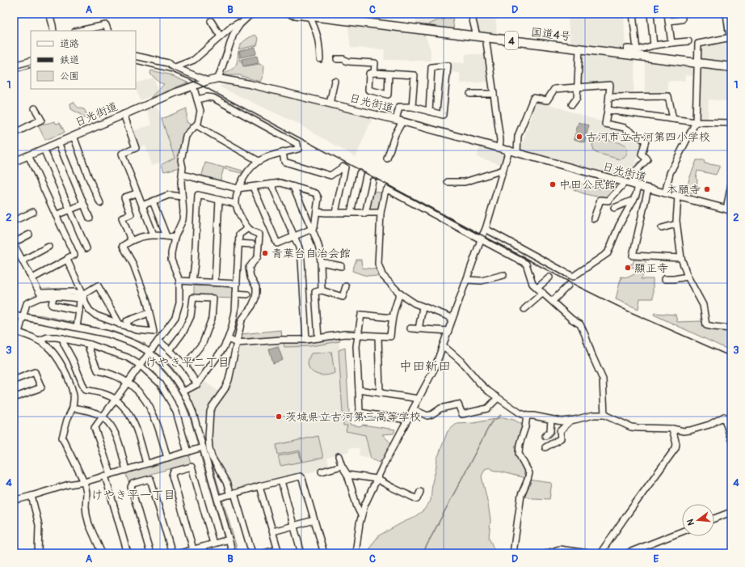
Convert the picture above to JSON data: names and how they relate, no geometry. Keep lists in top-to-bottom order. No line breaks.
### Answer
{"streets":{"highway":["国道4号","4"],"main road":["日光街道"]},"districts":["けやき平二丁目","中田新田","けやき平一丁目"],"places":["古河市立古河第四小学校","中田公民館","本願寺","青葉台自治会館","顯正寺","茨城県立古河第三高等学校"],"legend":["道路","鉄道","公園"],"north":"left","grid":{"columns":["A","B","C","D","E"],"rows":["1","2","3","4"]}}
